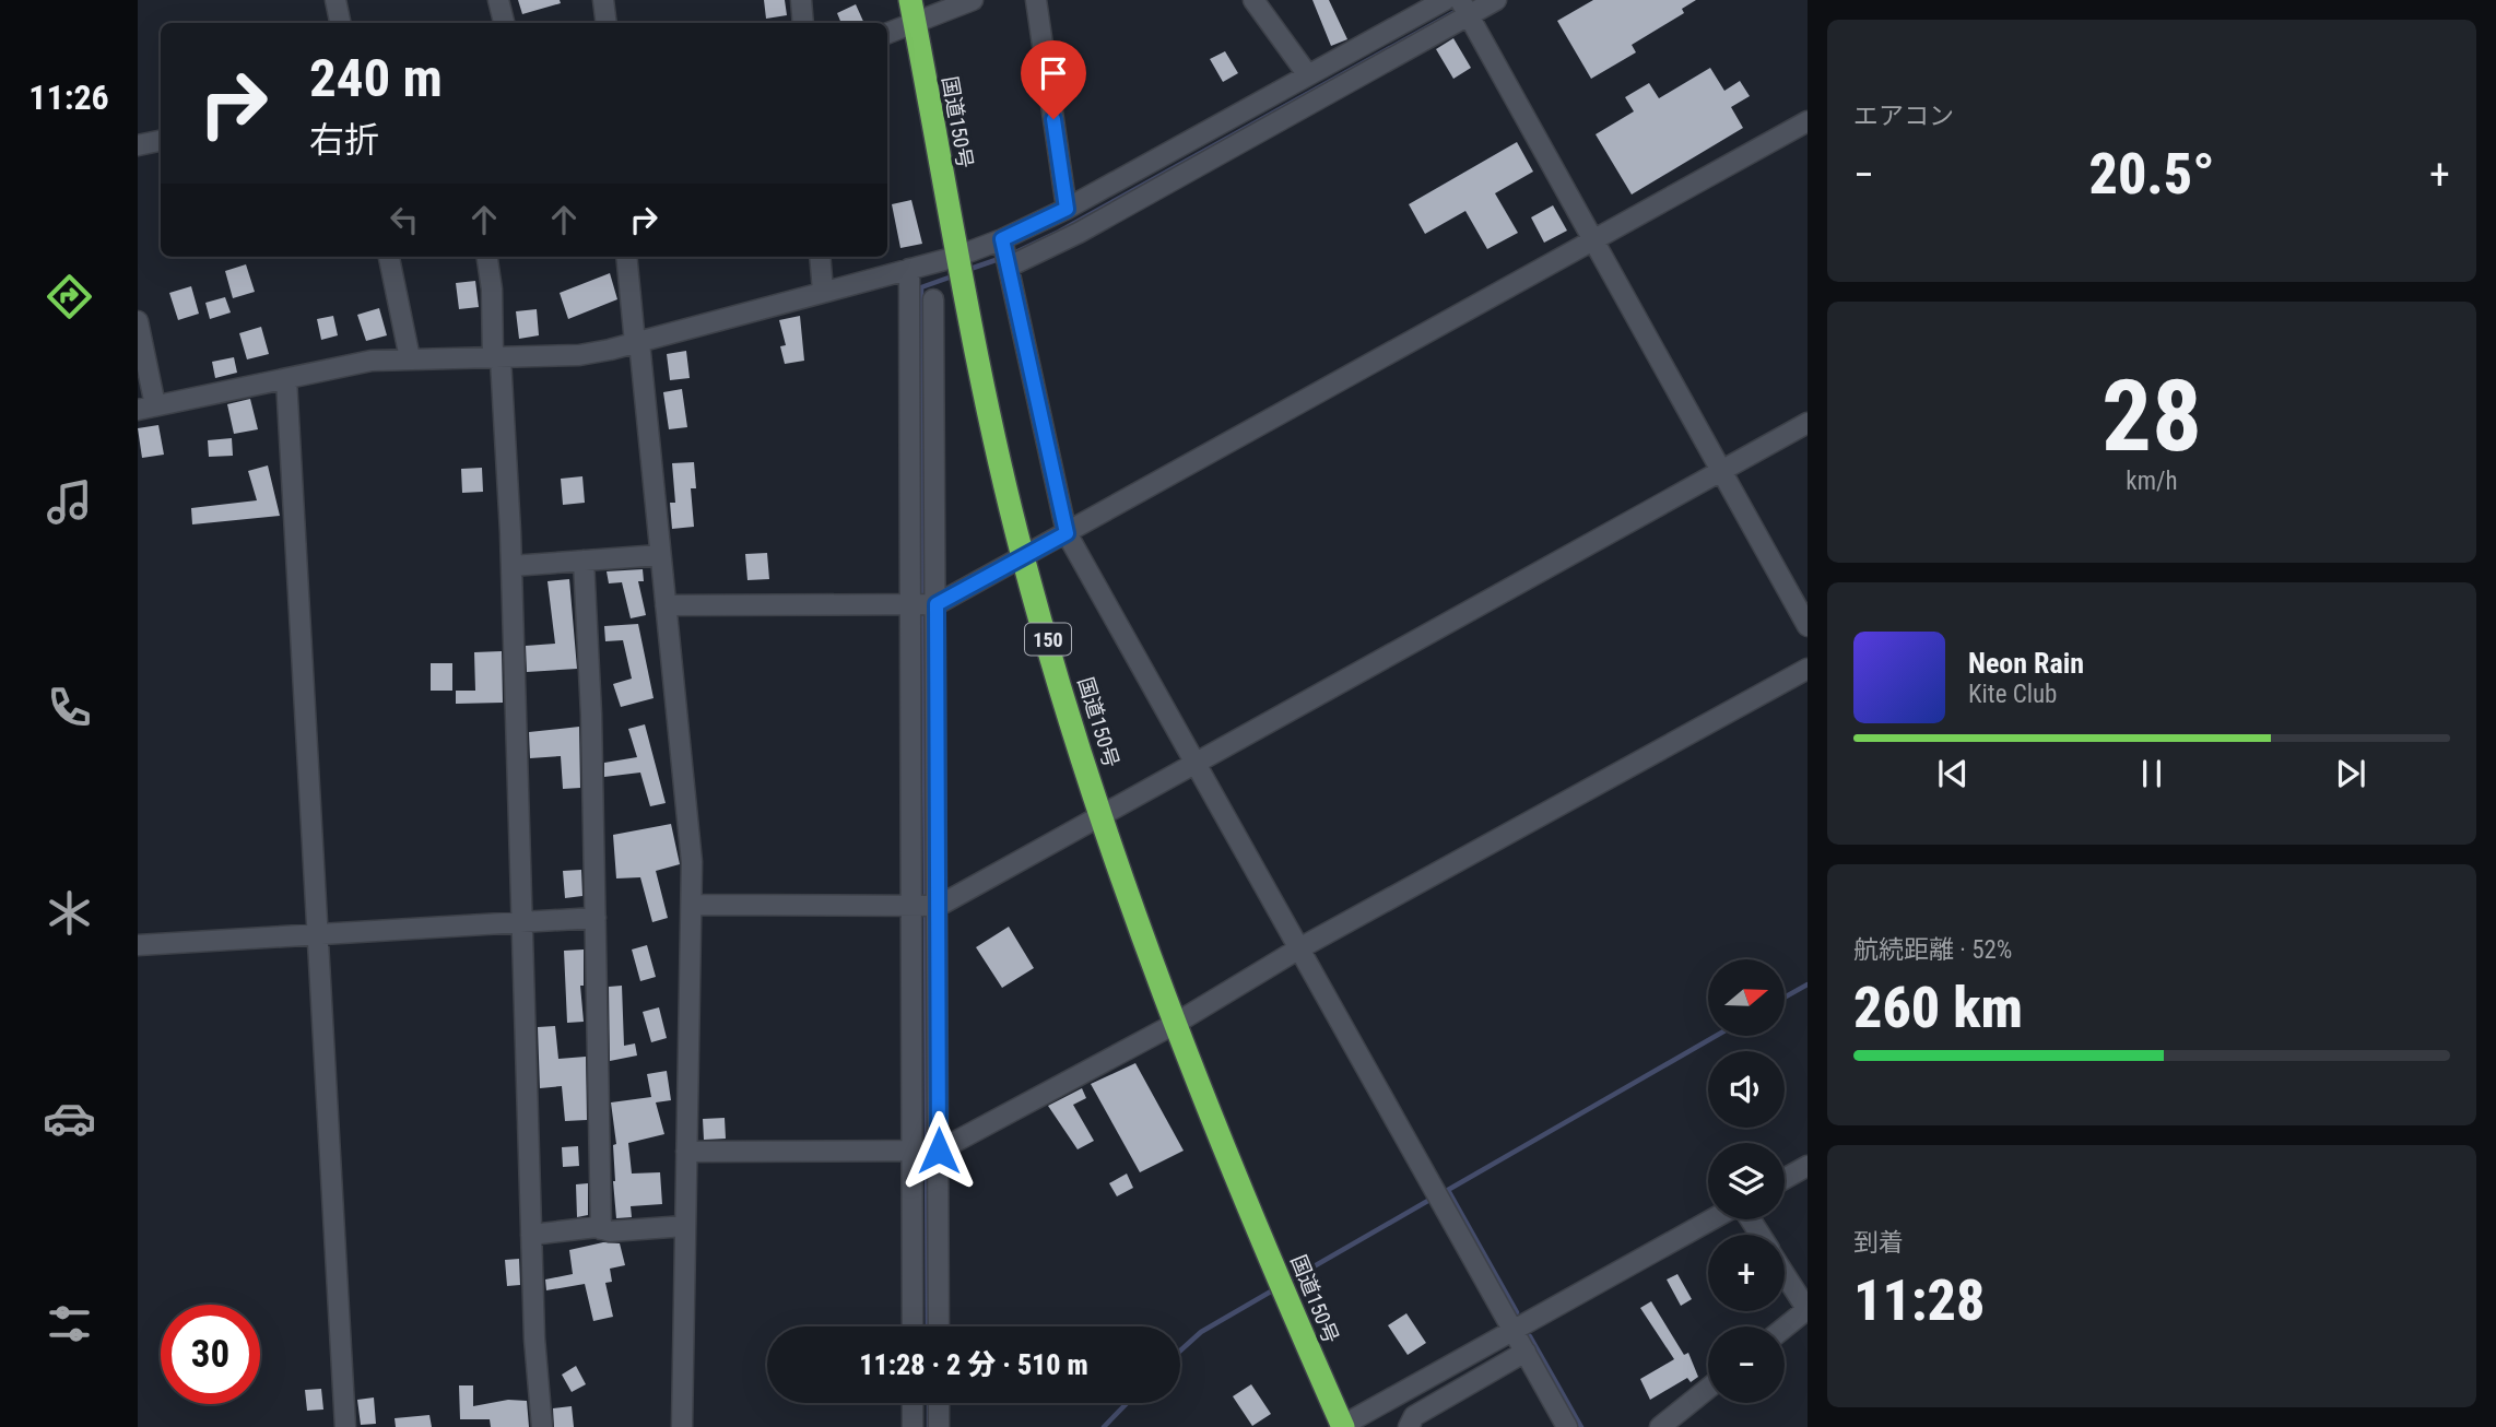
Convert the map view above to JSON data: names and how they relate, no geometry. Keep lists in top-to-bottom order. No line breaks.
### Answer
{"streets":{"highway":["国道150号","150"]},"north":"right","page":{"tabs":"11:26","tile":["エアコン",["28","km/h"],["航続距離 · 52%","260 km"],["到着","11:28"]],"turn":["240 m","右折"],"heat":["−","20.5°","+"],"song":["Neon Rain","Kite Club"],"map_buttons":["+","−"],"limit":"30","trip":"11:28 · 2 分 · 510 m"}}
